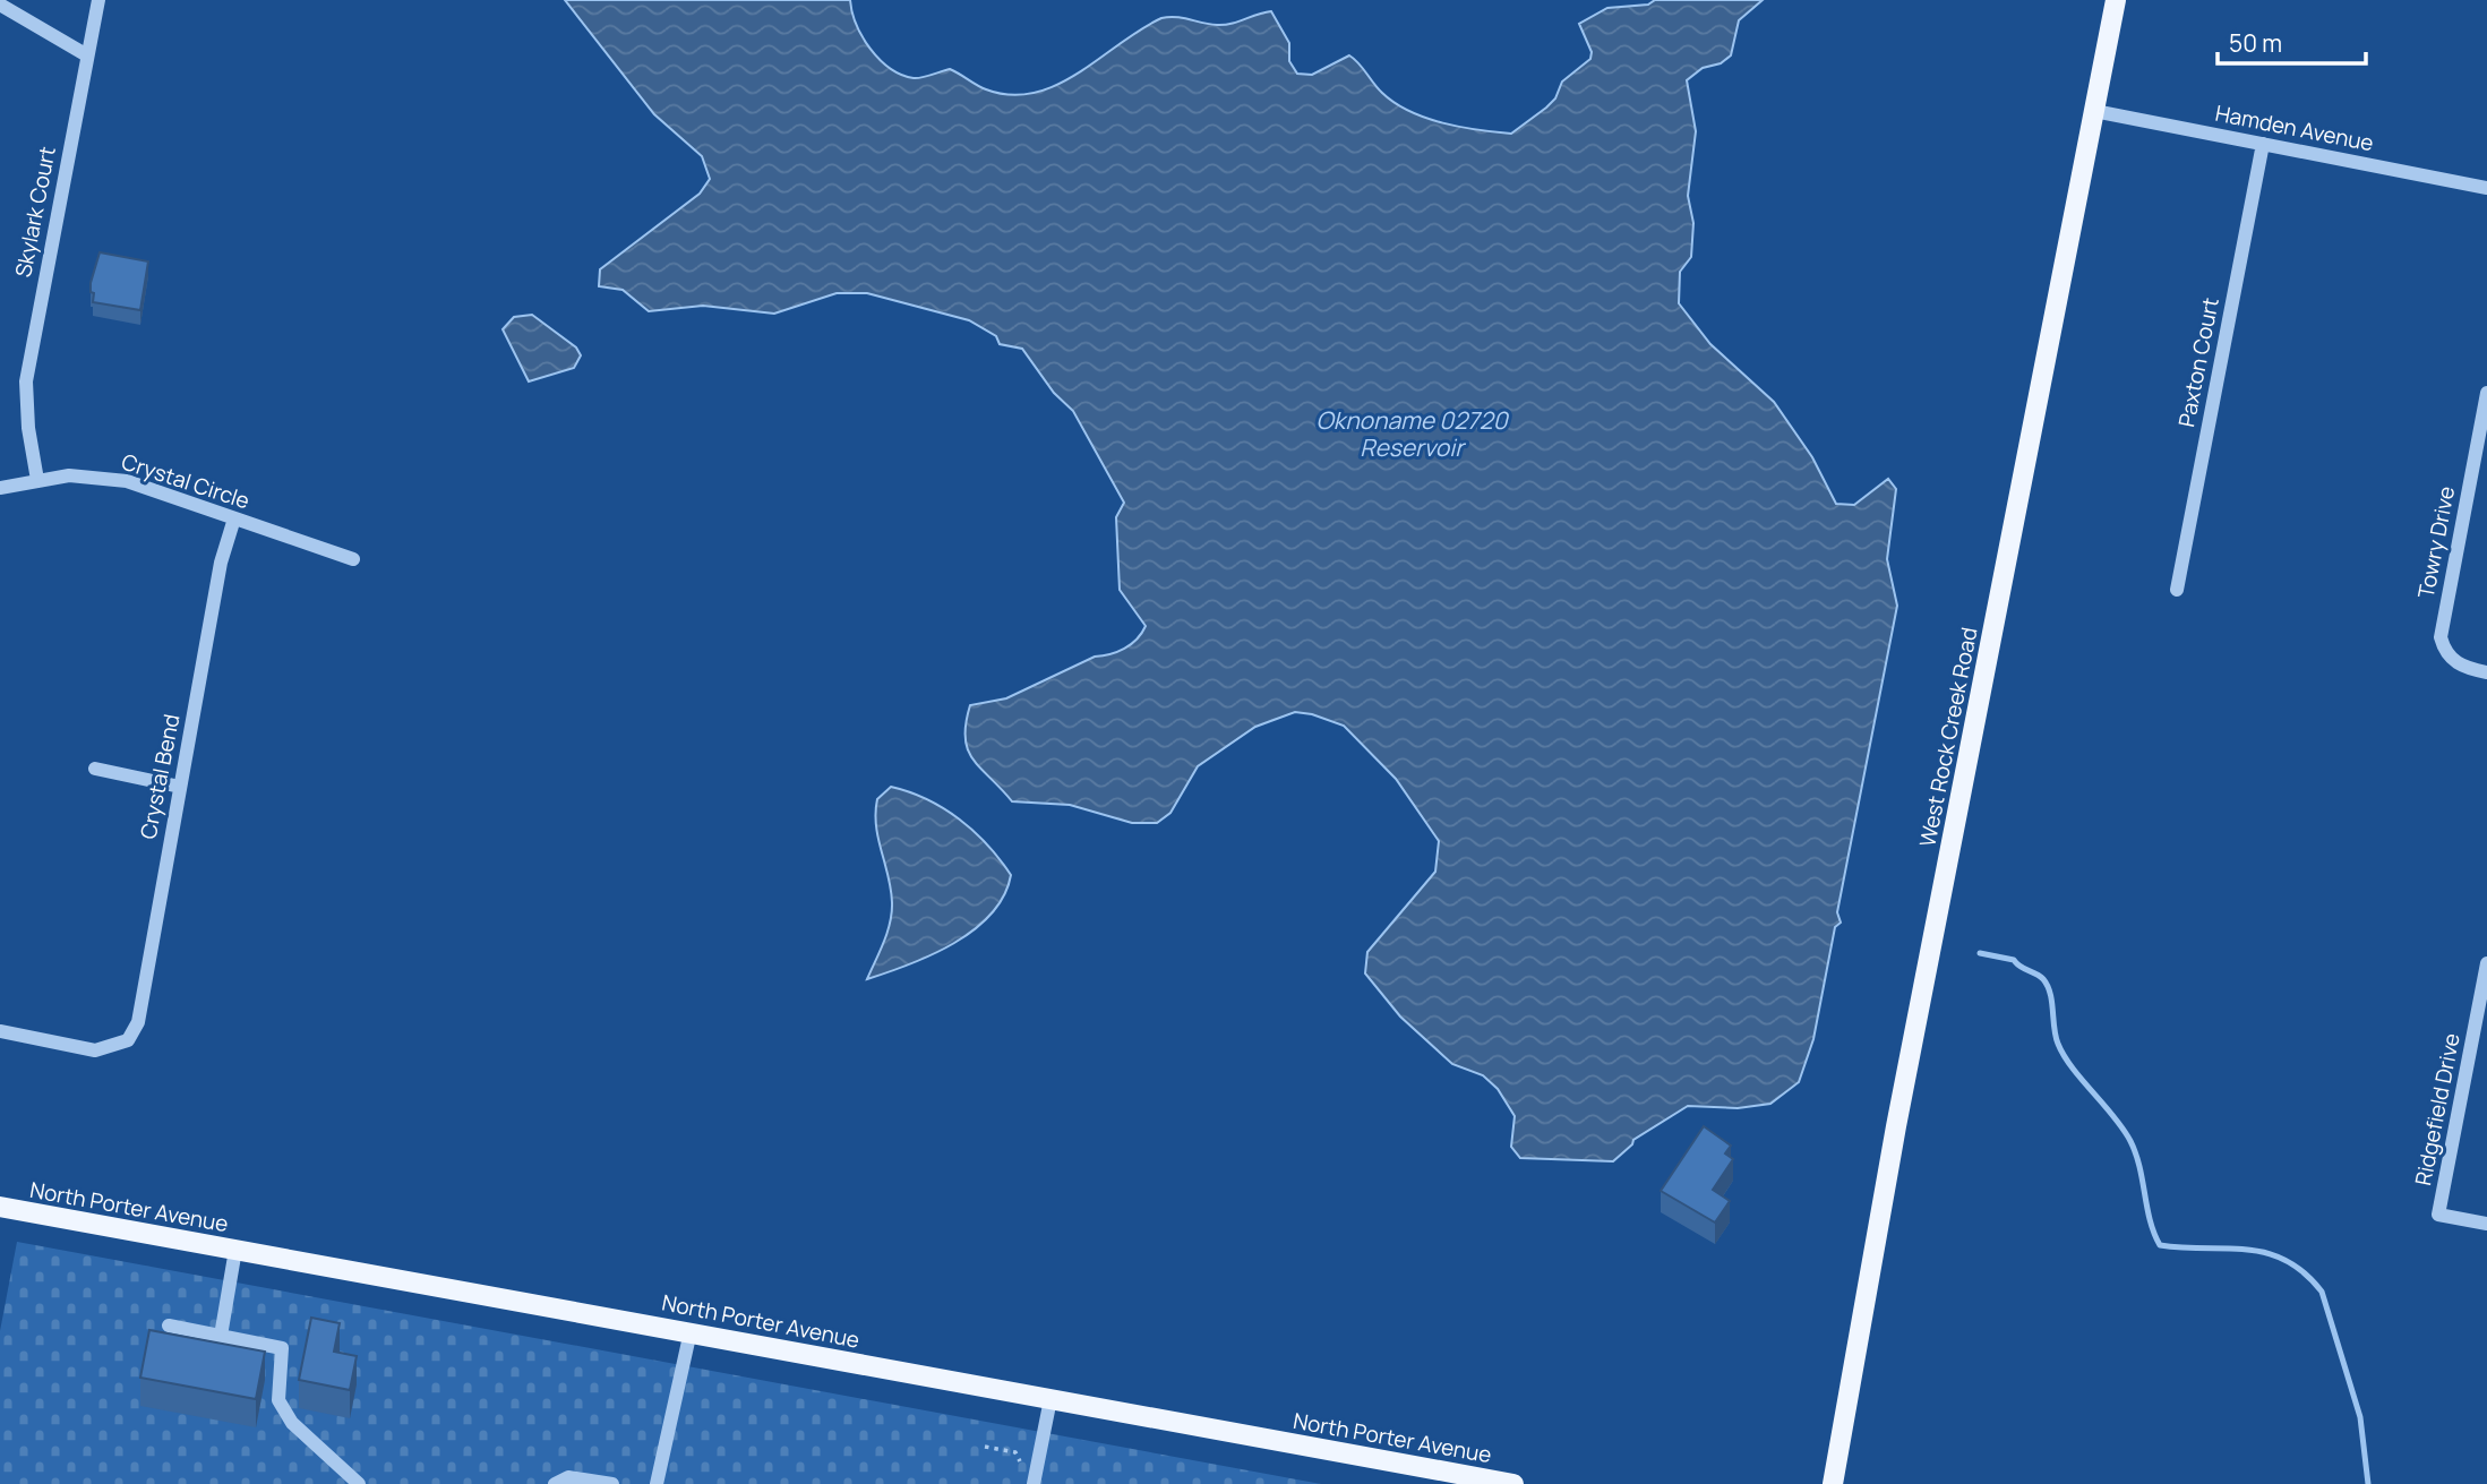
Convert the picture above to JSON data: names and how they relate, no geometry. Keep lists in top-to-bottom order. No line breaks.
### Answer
{"streets":{"main road":["West Rock Creek Road","North Porter Avenue"],"street":["Hamden Avenue","Skylark Court","Paxton Court","Crystal Circle","Towry Drive","Crystal Bend","Ridgefield Drive"]},"crossings":[["Hamden Avenue","Paxton Court"],["Hamden Avenue","West Rock Creek Road"],["Skylark Court","Crystal Circle"],["Crystal Circle","Crystal Bend"]],"water":["Oknoname 02720 Reservoir"],"scale_bar":"50 m"}
